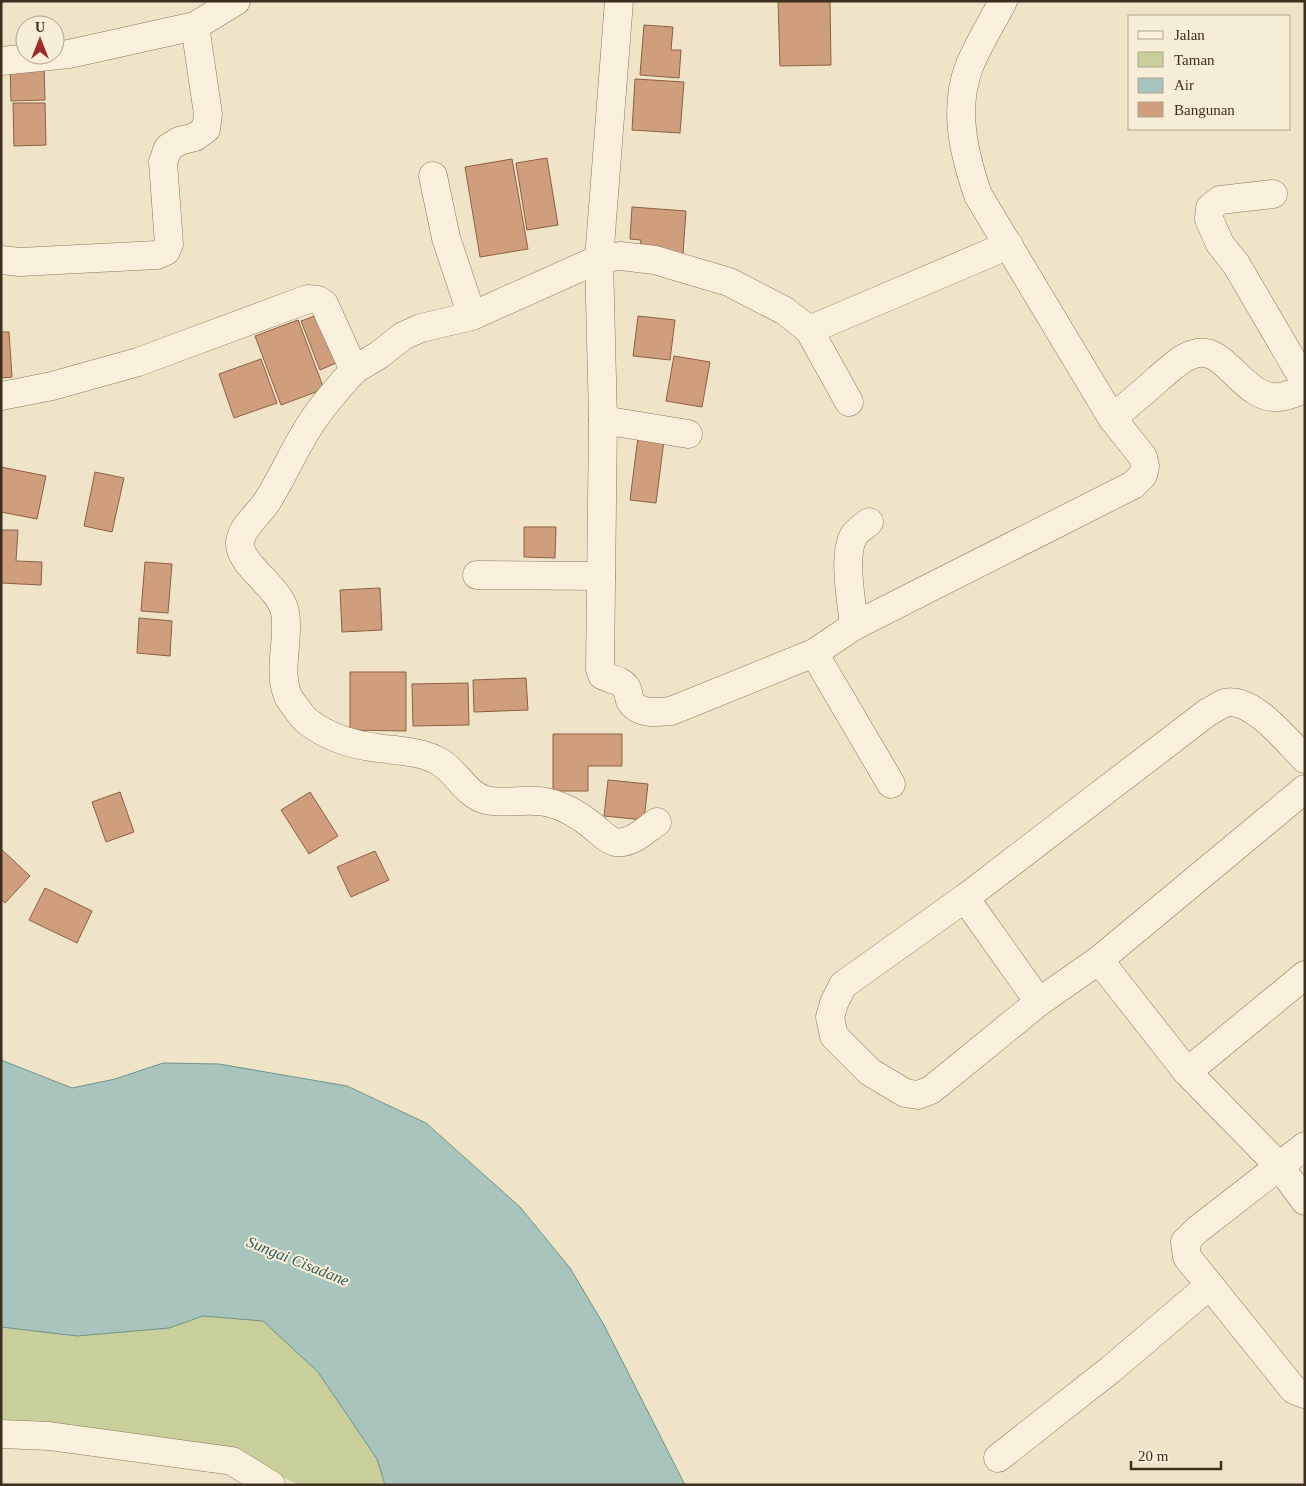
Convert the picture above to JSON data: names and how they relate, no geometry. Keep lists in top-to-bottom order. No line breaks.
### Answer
{"water":["Sungai Cisadane"],"legend":["Jalan","Taman","Air","Bangunan"],"scale_bar":"20 m","north":"top"}
